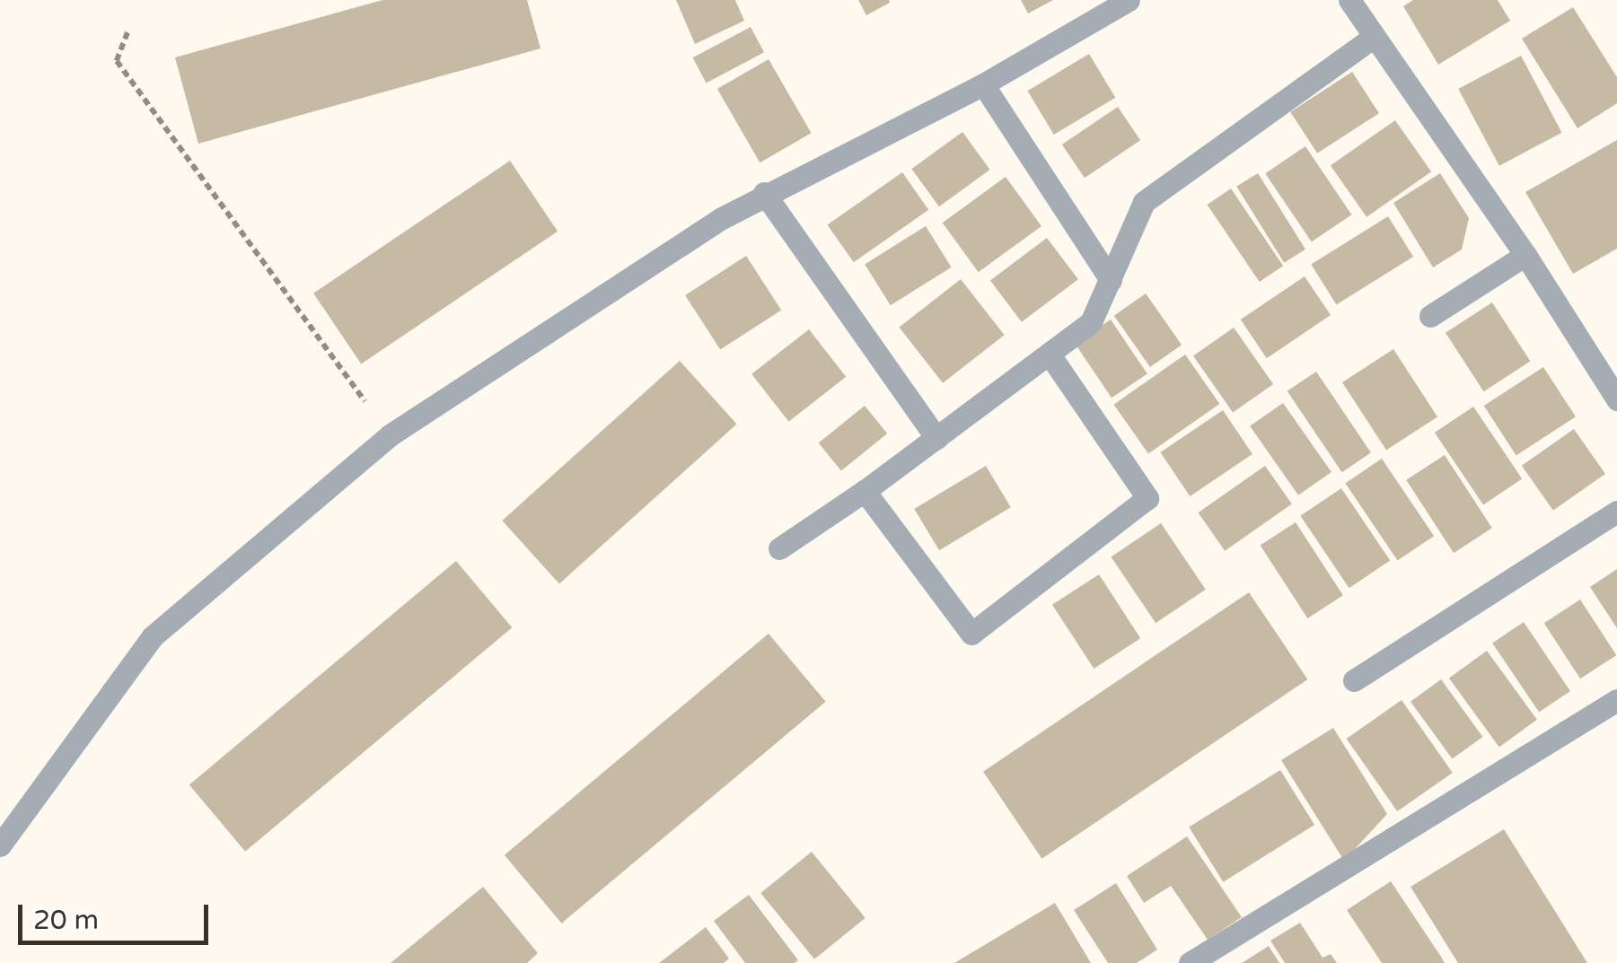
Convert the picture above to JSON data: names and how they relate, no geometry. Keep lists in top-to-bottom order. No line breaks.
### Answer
{"scale_bar":"20 m"}
